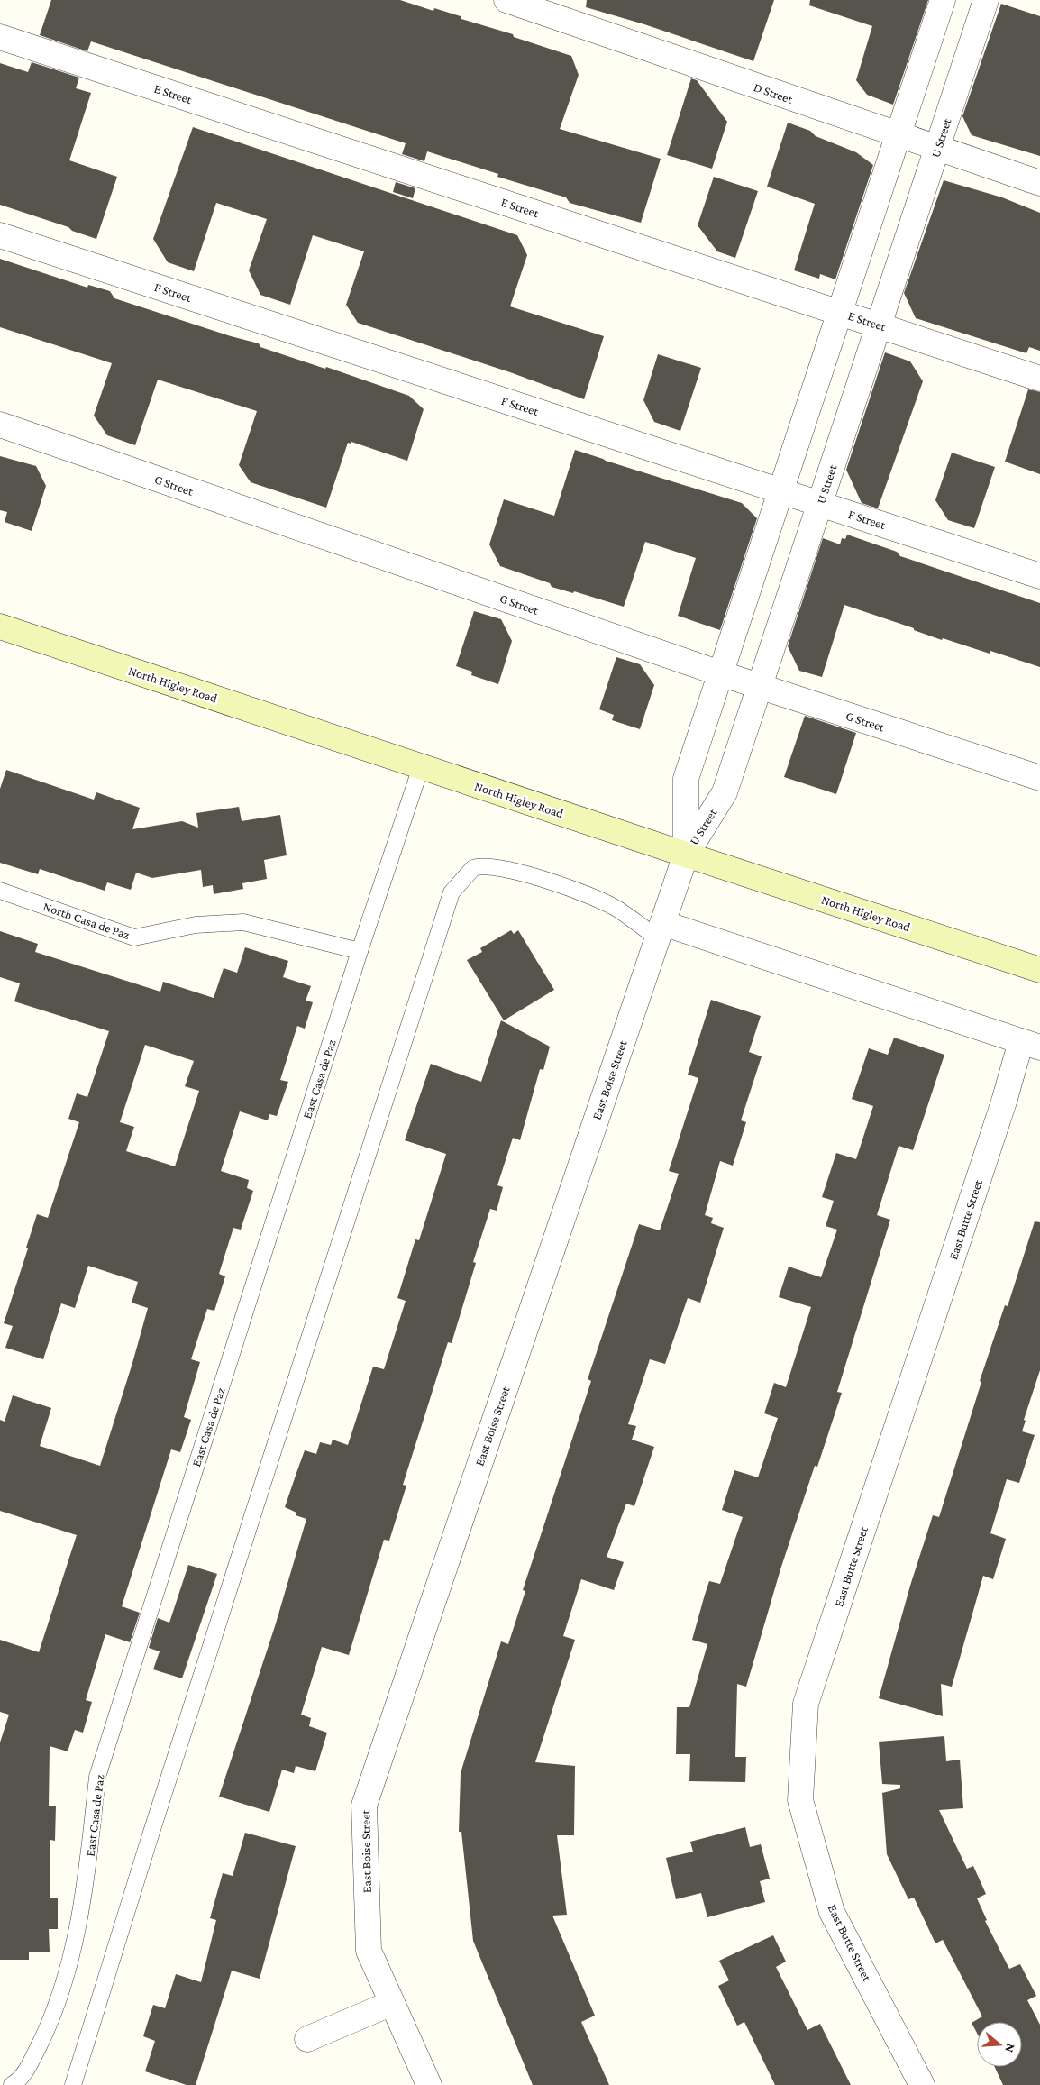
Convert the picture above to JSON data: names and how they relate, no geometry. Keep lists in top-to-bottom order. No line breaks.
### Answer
{"streets":{"main road":["North Higley Road"],"street":["D Street","E Street","U Street","F Street","G Street","East Boise Street","East Butte Street"],"lane":["North Casa de Paz","East Casa de Paz"]},"crossings":[["D Street","U Street"],["E Street","U Street"],["U Street","F Street"],["U Street","G Street"],["U Street","North Higley Road"],["U Street","East Boise Street"],["North Higley Road","East Casa de Paz"],["North Higley Road","East Boise Street"],["North Casa de Paz","East Casa de Paz"]],"north":"right"}
